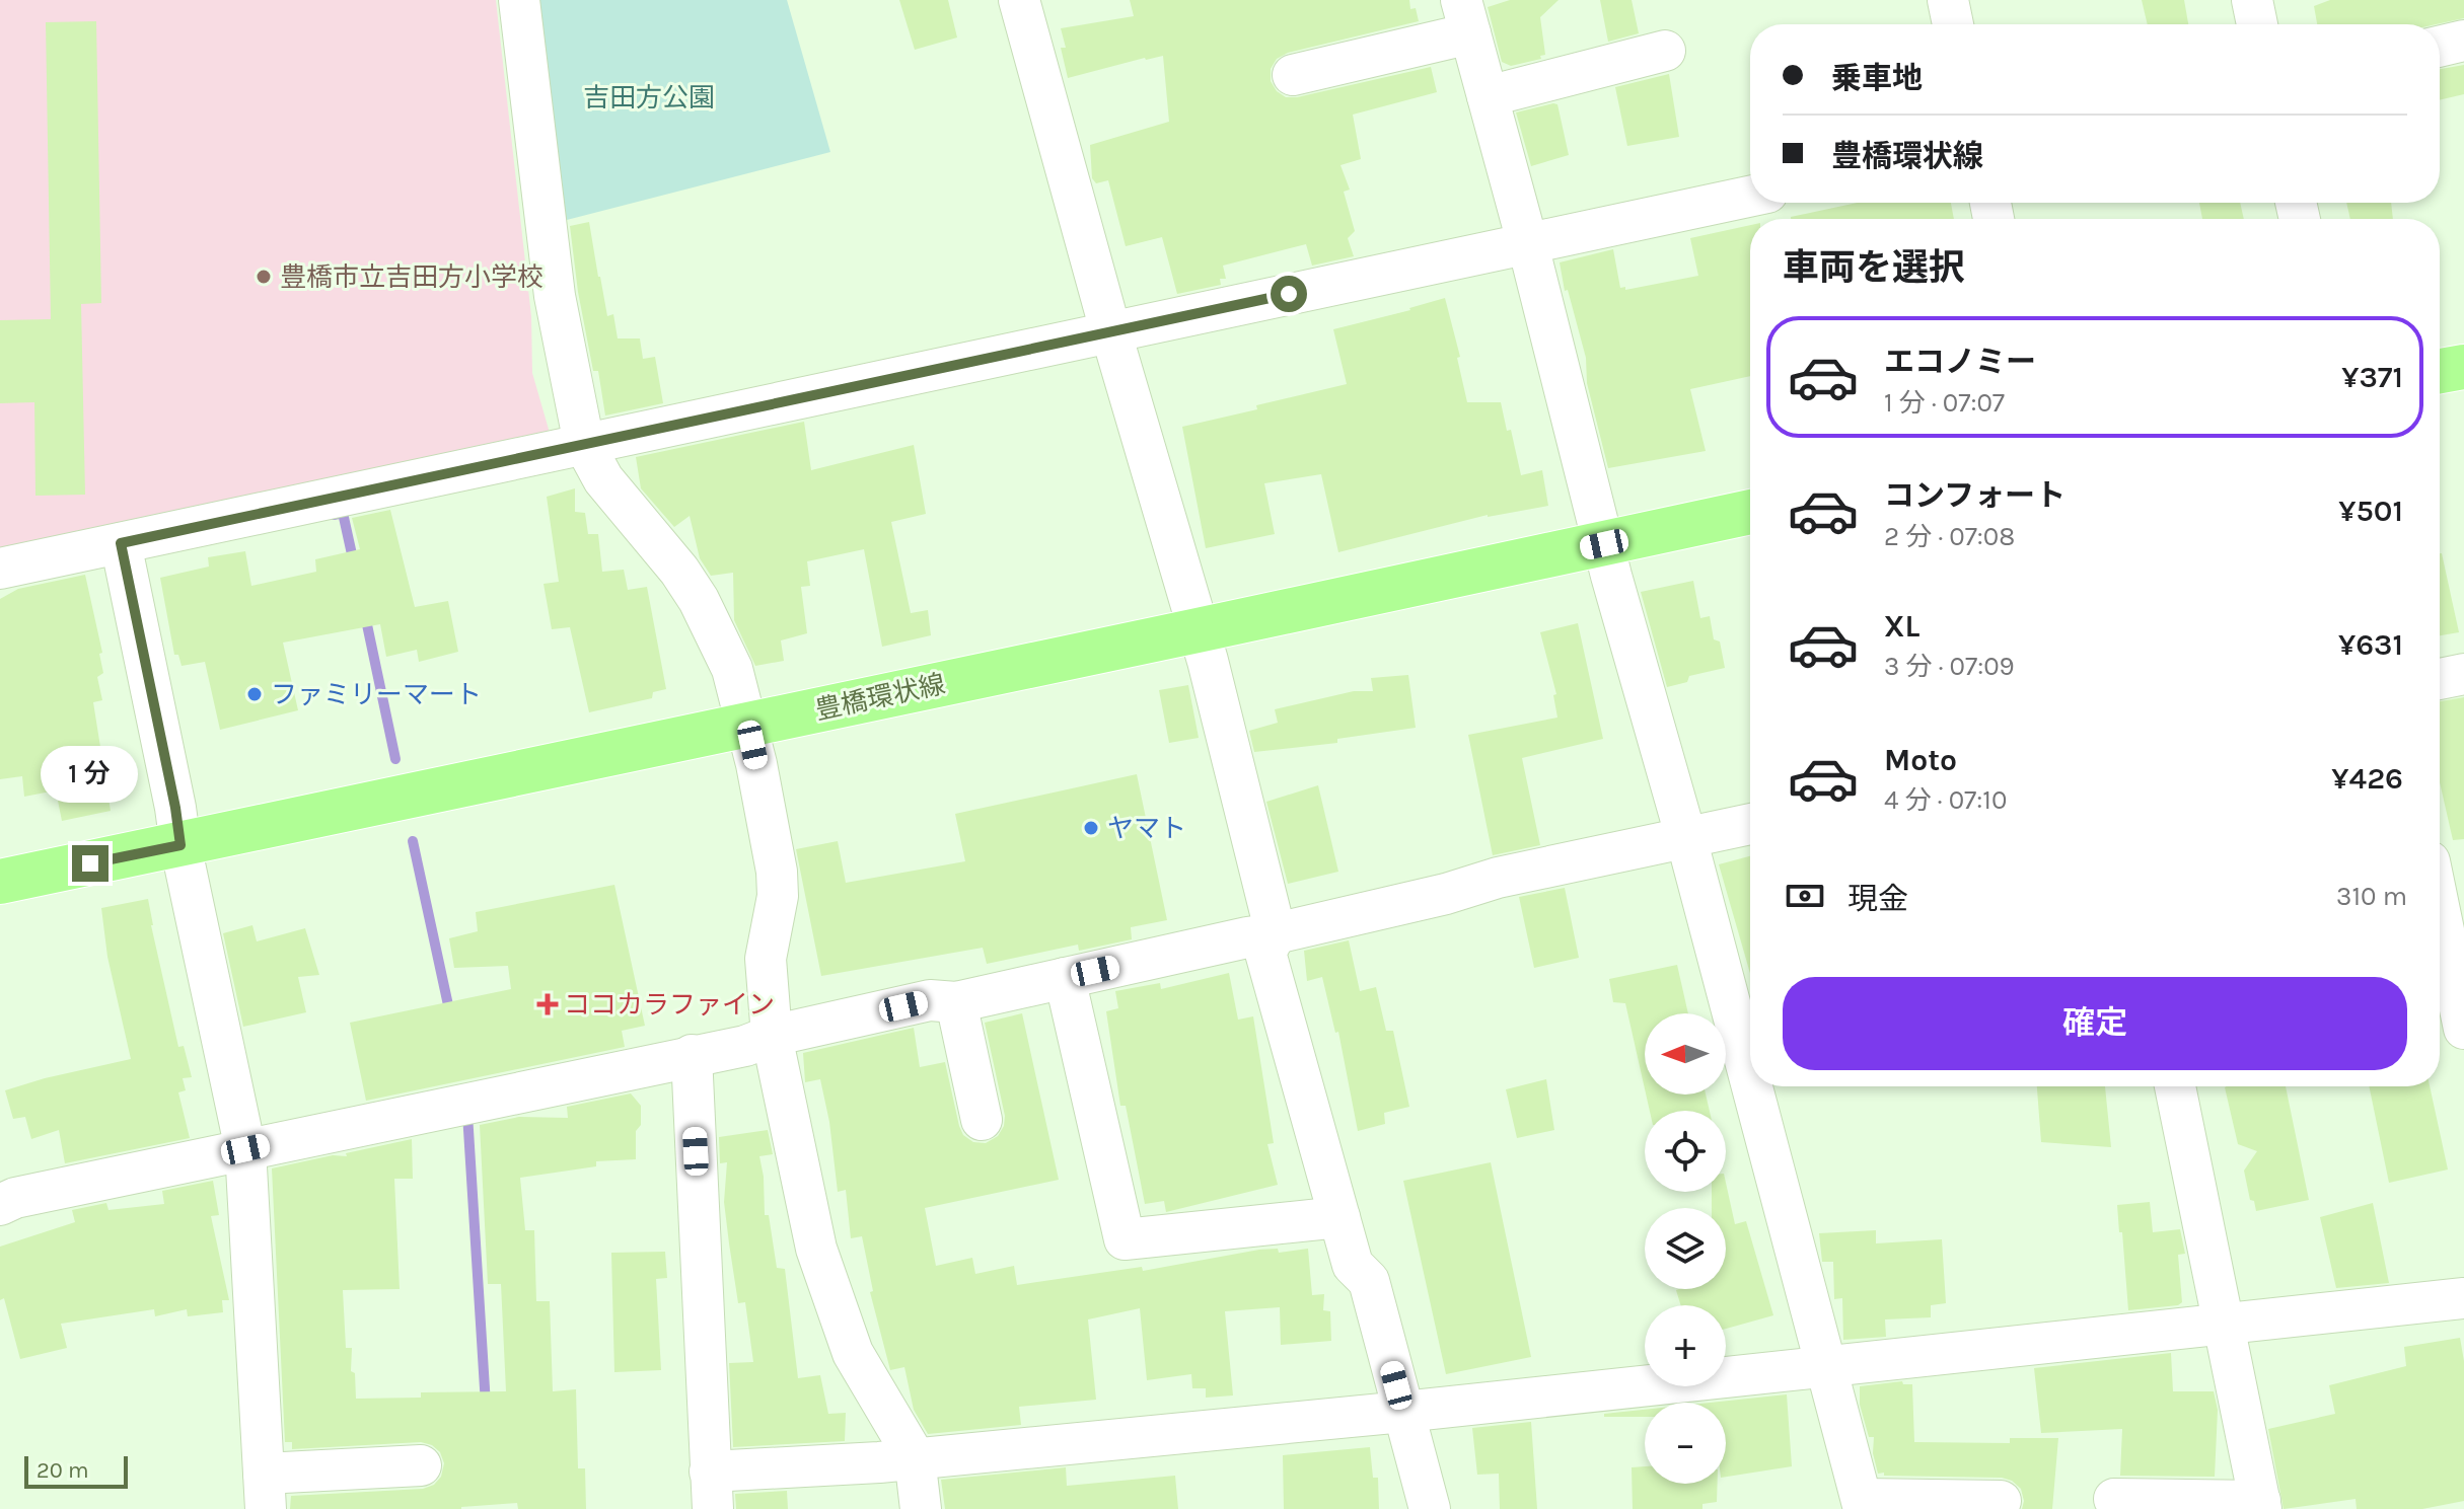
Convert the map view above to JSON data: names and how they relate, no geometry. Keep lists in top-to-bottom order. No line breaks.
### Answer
{"streets":{"main road":["豊橋環状線"]},"parks":["吉田方公園"],"places":{"other":["豊橋市立吉田方小学校","ファミリーマート","ヤマト"],"health":["ココカラファイン"]},"scale_bar":"20 m","north":"left","page":{"banner":["乗車地","豊橋環状線"],"heading":"車両を選択","list":[{"name":"エコノミー","note":"1 分 · 07:07","value":"¥371"},{"name":"コンフォート","note":"2 分 · 07:08","value":"¥501"},{"name":"XL","note":"3 分 · 07:09","value":"¥631"},{"name":"Moto","note":"4 分 · 07:10","value":"¥426"}],"bubble":"1 分","pay":["現金","310 m"],"buttons":"確定","map_buttons":["+","−"],"scale":"20 m"}}
